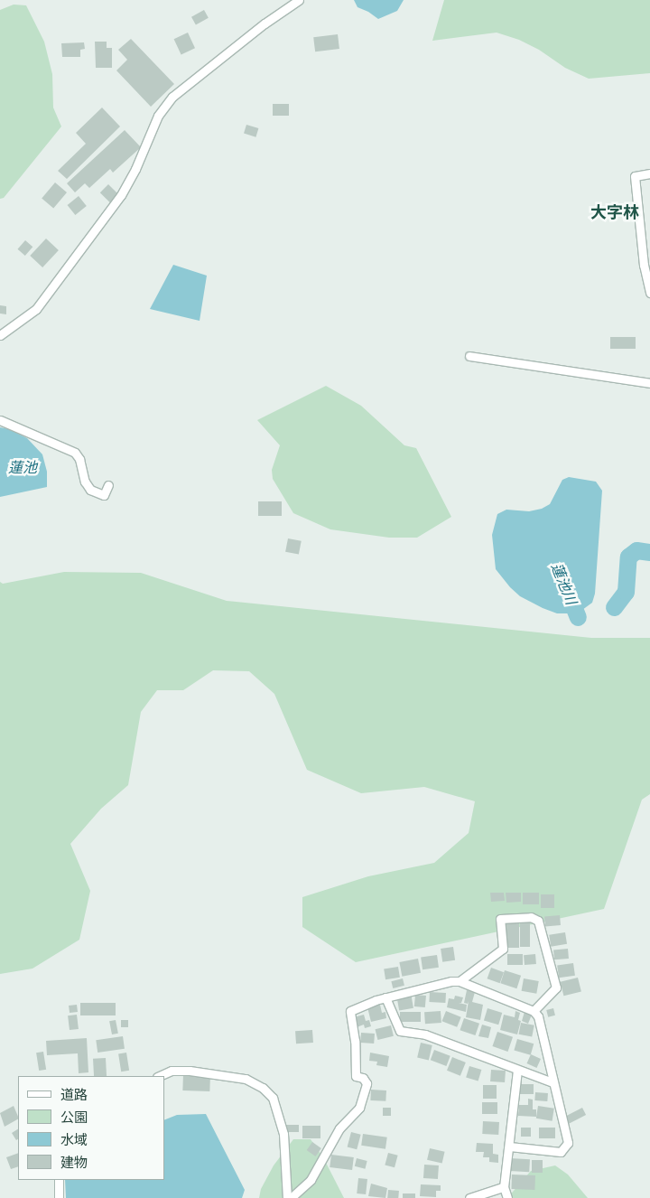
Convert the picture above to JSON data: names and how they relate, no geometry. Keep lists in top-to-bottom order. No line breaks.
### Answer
{"districts":["大字林"],"water":["蓮池","蓮池川"],"legend":["道路","公園","水域","建物"]}
